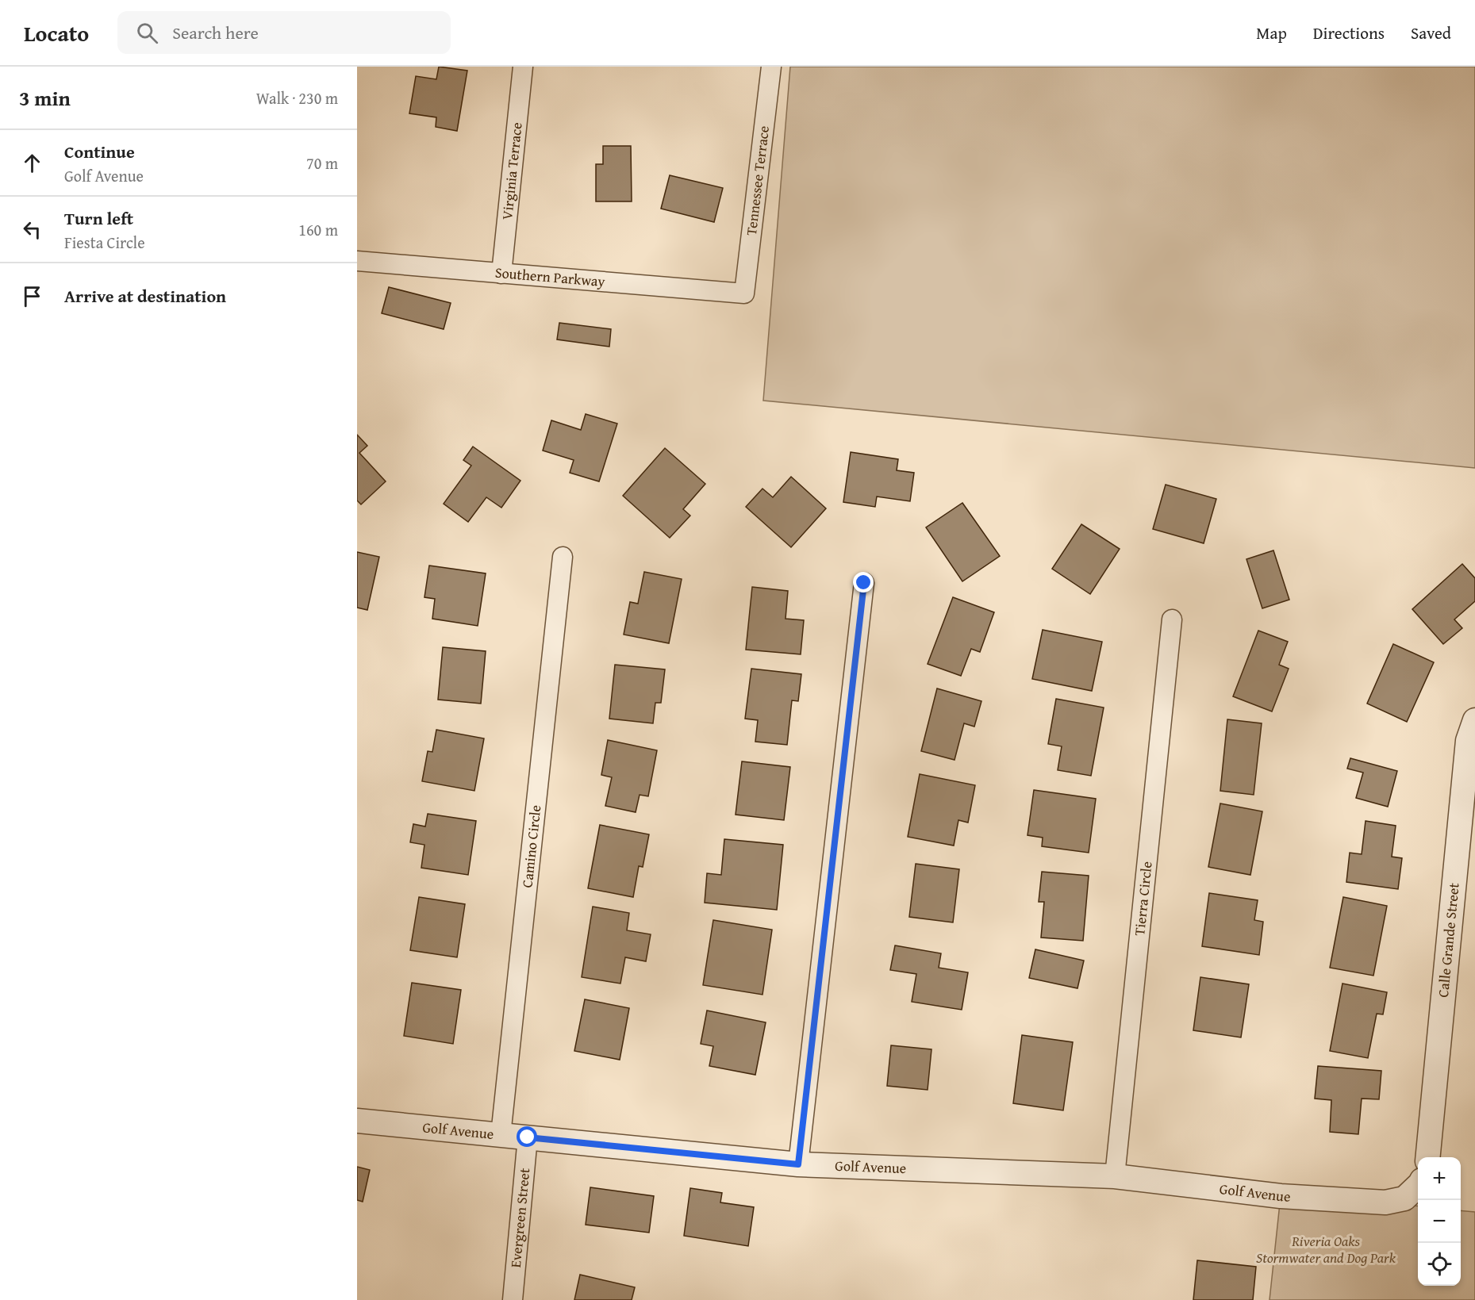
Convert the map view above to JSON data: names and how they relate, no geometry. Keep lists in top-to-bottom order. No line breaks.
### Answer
{"streets":{"street":["Virginia Terrace","Tennessee Terrace","Southern Parkway","Camino Circle","Tierra Circle","Calle Grande Street","Golf Avenue","Evergreen Street"]},"crossings":[["Virginia Terrace","Southern Parkway"],["Tennessee Terrace","Southern Parkway"],["Camino Circle","Golf Avenue"],["Tierra Circle","Golf Avenue"],["Golf Avenue","Evergreen Street"]],"parks":["Riveria Oaks Stormwater and Dog Park"],"page":{"header":"Locato","search":"Search here","nav":["Map","Directions","Saved"],"heading":["3 min","Walk · 230 m"],"list":[["Continue","Golf Avenue","70 m"],["Turn left","Fiesta Circle","160 m"],"Arrive at destination"],"map_buttons":["+","−"]}}
